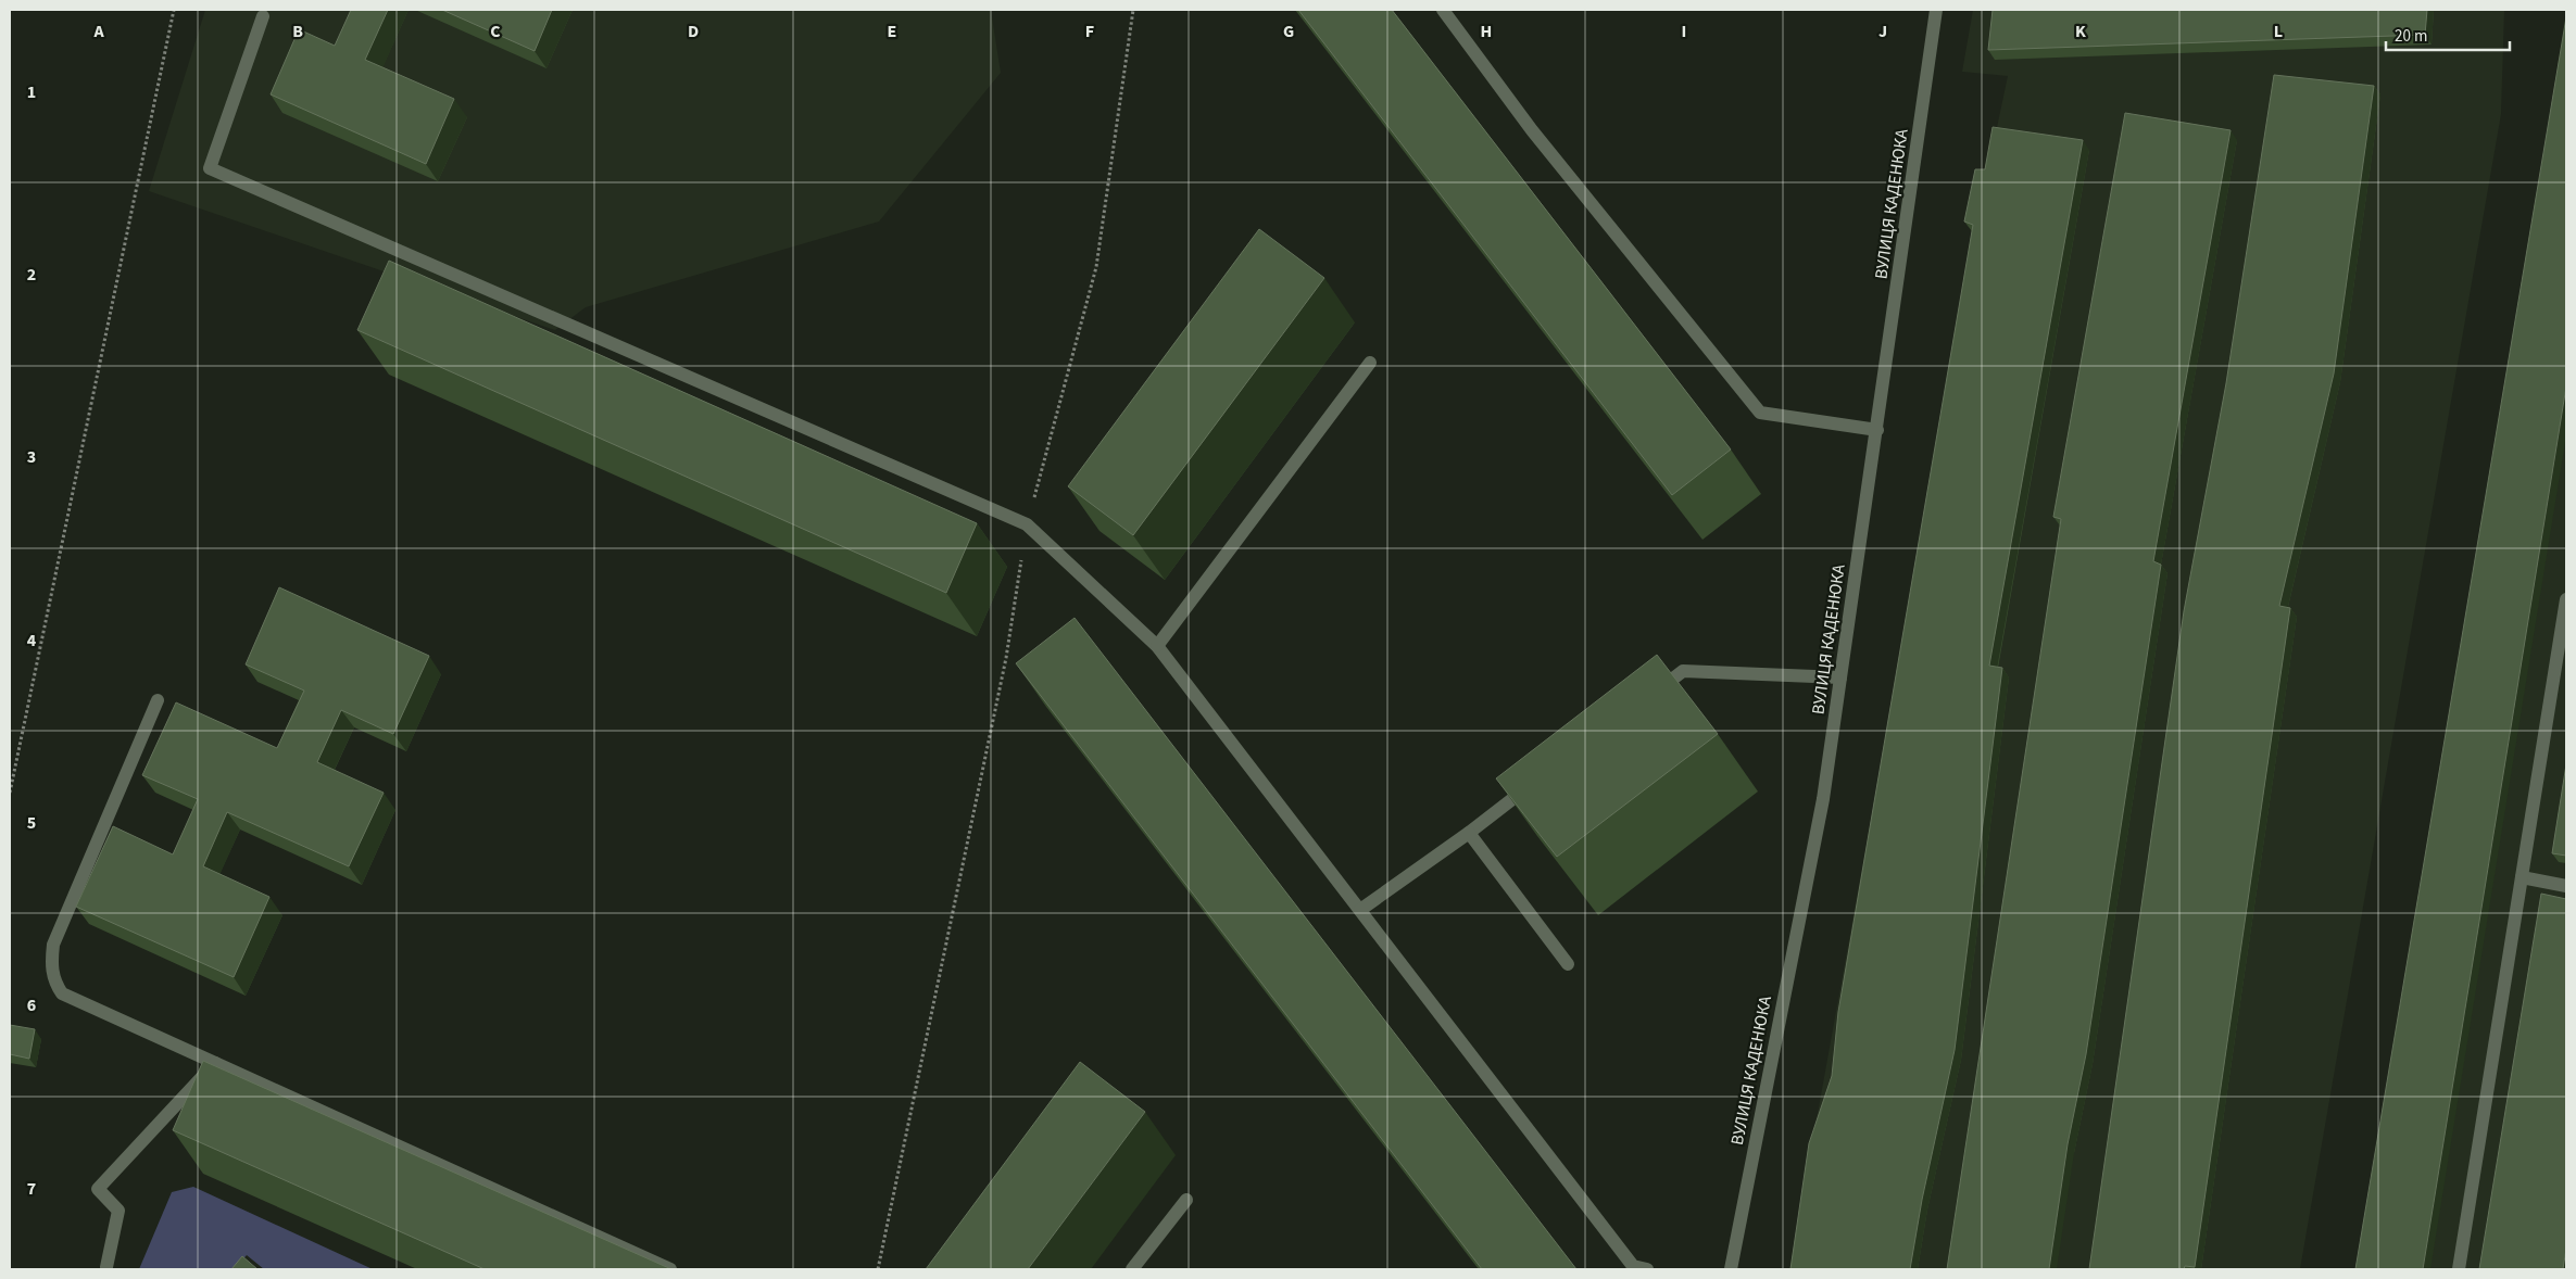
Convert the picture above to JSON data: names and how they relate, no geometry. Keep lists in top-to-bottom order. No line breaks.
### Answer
{"streets":{"street":["ВУЛИЦЯ КАДЕНЮКА"]},"scale_bar":"20 m","grid":{"columns":["A","B","C","D","E","F","G","H","I","J","K","L"],"rows":["1","2","3","4","5","6","7"]}}
